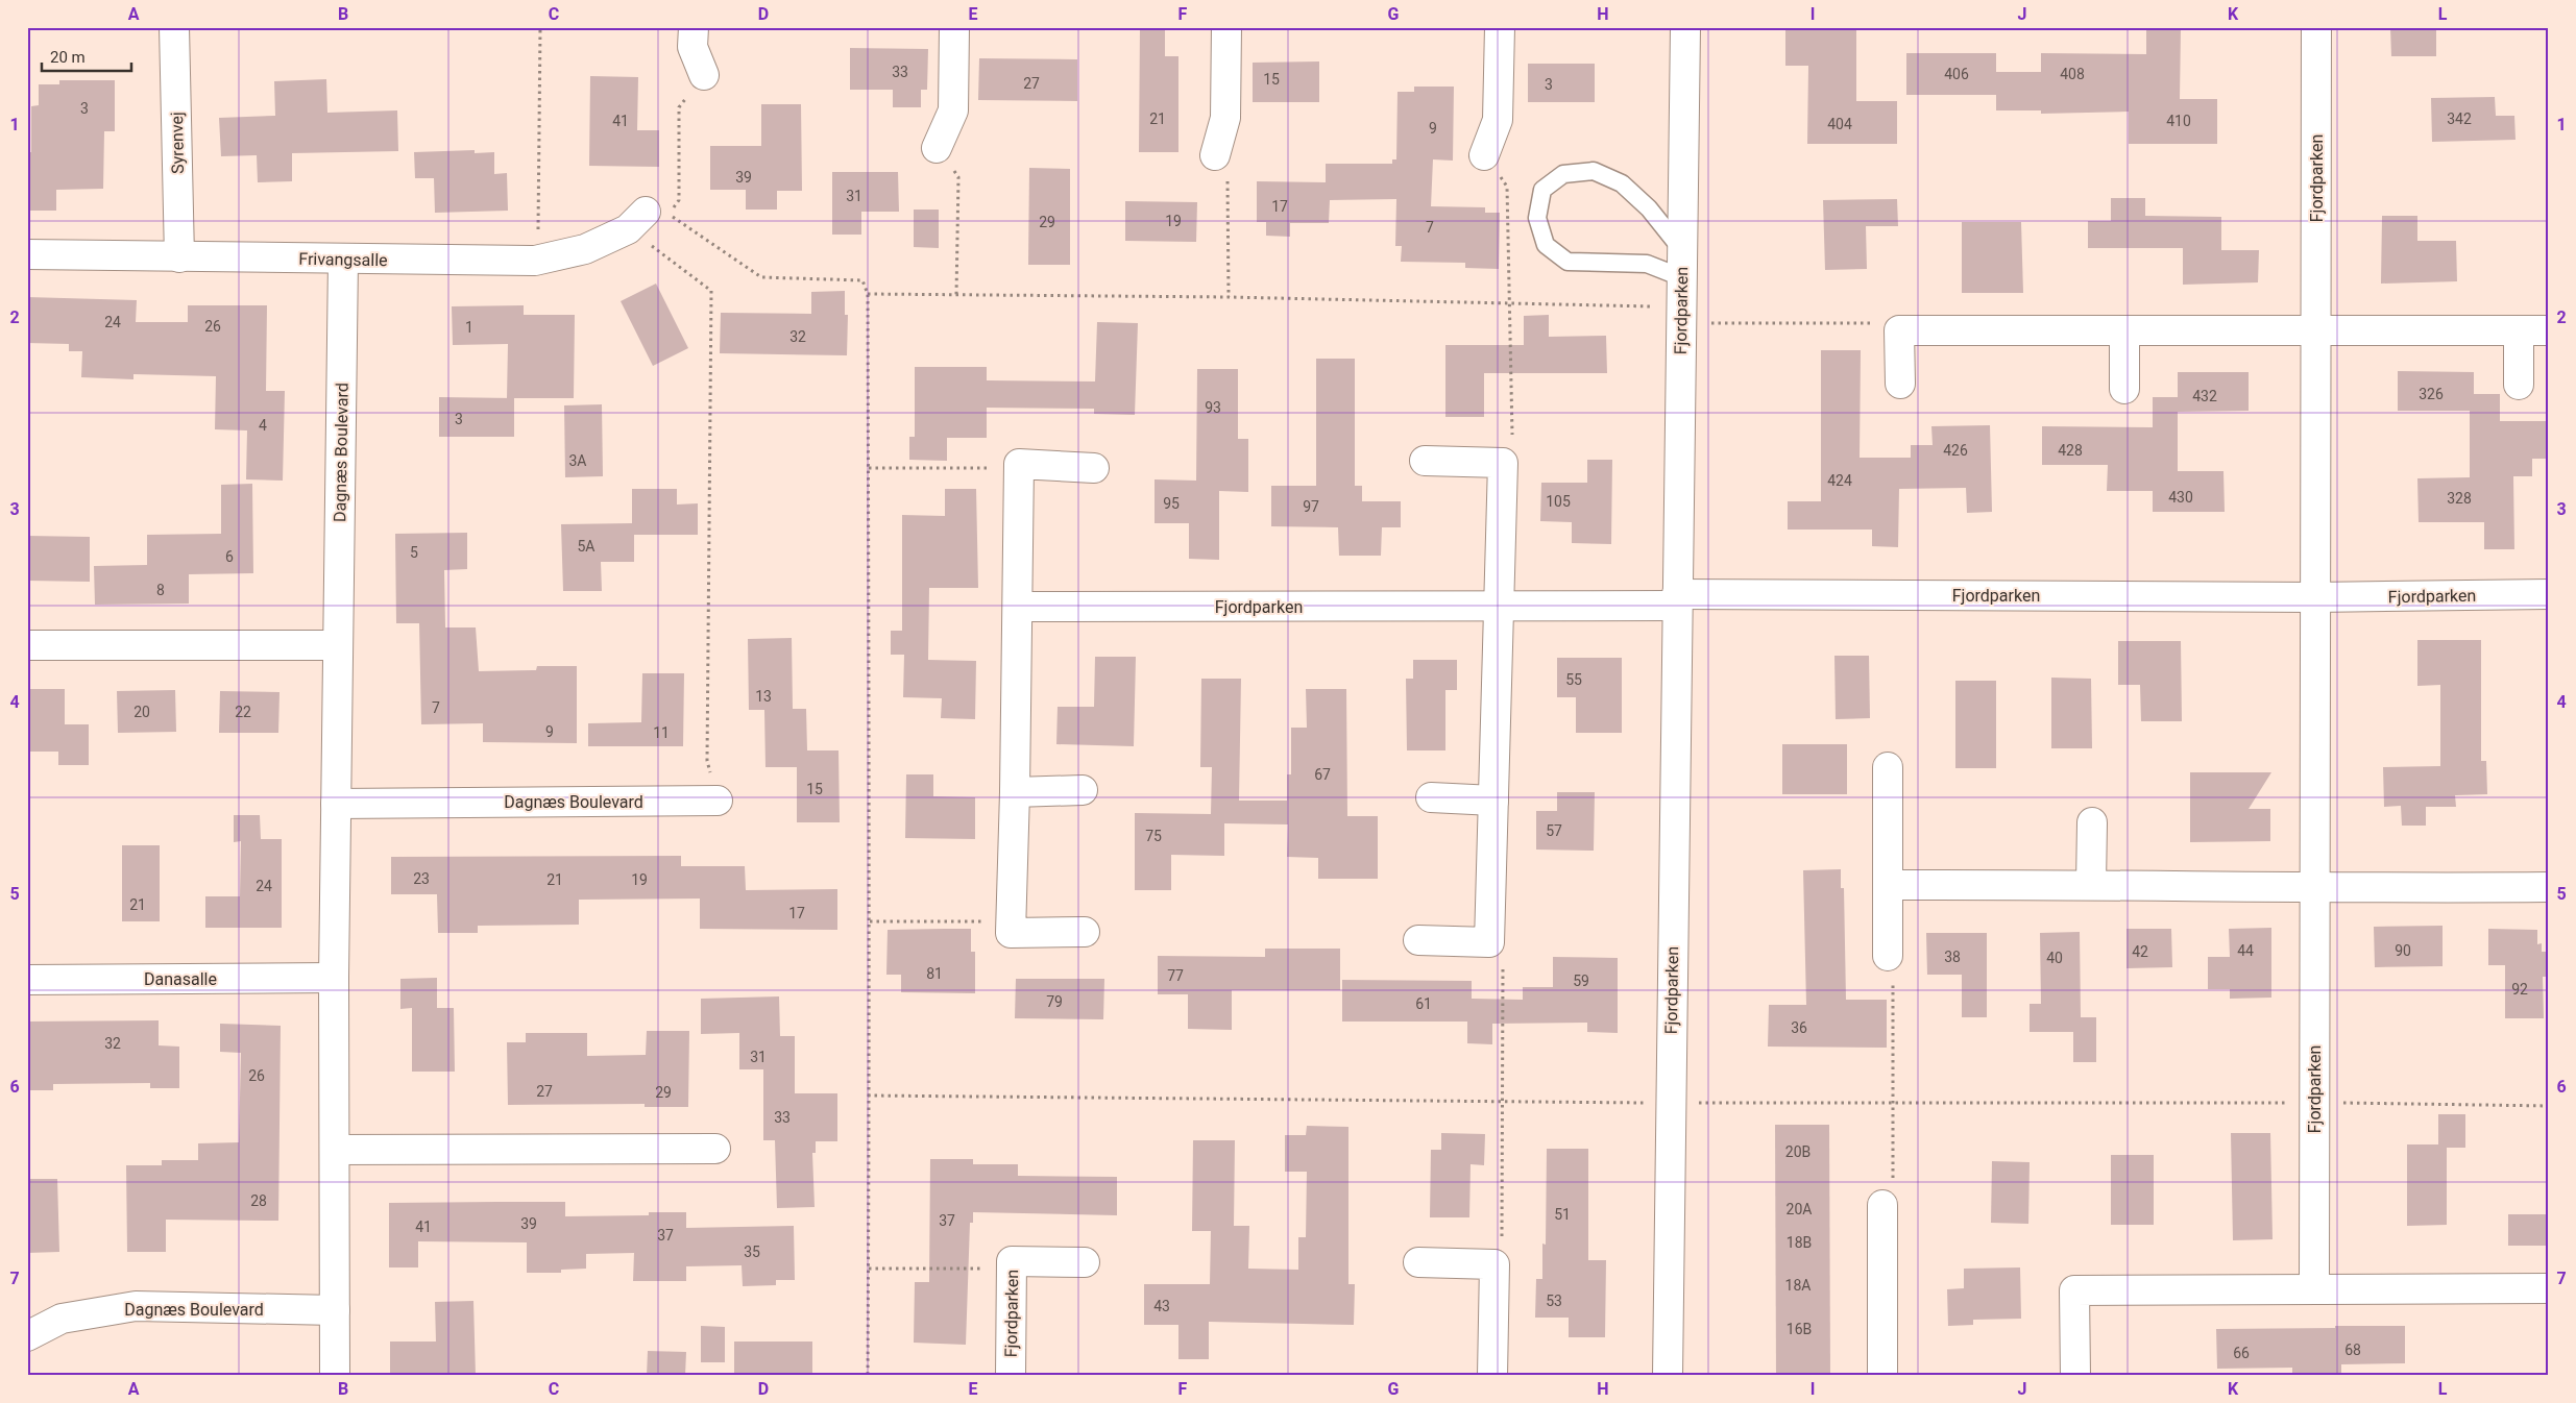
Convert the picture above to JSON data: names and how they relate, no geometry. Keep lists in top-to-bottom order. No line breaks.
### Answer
{"streets":{"street":["Syrenvej","Fjordparken","Frivangsalle","Dagnæs Boulevard","Danasalle"]},"crossings":[["Syrenvej","Frivangsalle"],["Frivangsalle","Dagnæs Boulevard"],["Dagnæs Boulevard","Danasalle"]],"house_numbers":["33","406","408","15","27","3","3","21","342","41","410","404","9","39","31","17","19","29","7","24","26","1","32","326","432","93","3","4","426","428","3A","424","430","328","105","95","97","5A","5","6","8","55","13","7","20","22","9","11","67","15","57","75","23","21","19","24","21","17","44","90","42","38","40","81","77","59","92","79","61","36","32","31","26","27","29","33","20B","28","20A","51","37","39","41","37","18B","35","18A","53","43","16B","68","66"],"scale_bar":"20 m","grid":{"columns":["A","B","C","D","E","F","G","H","I","J","K","L"],"rows":["1","2","3","4","5","6","7"]}}
